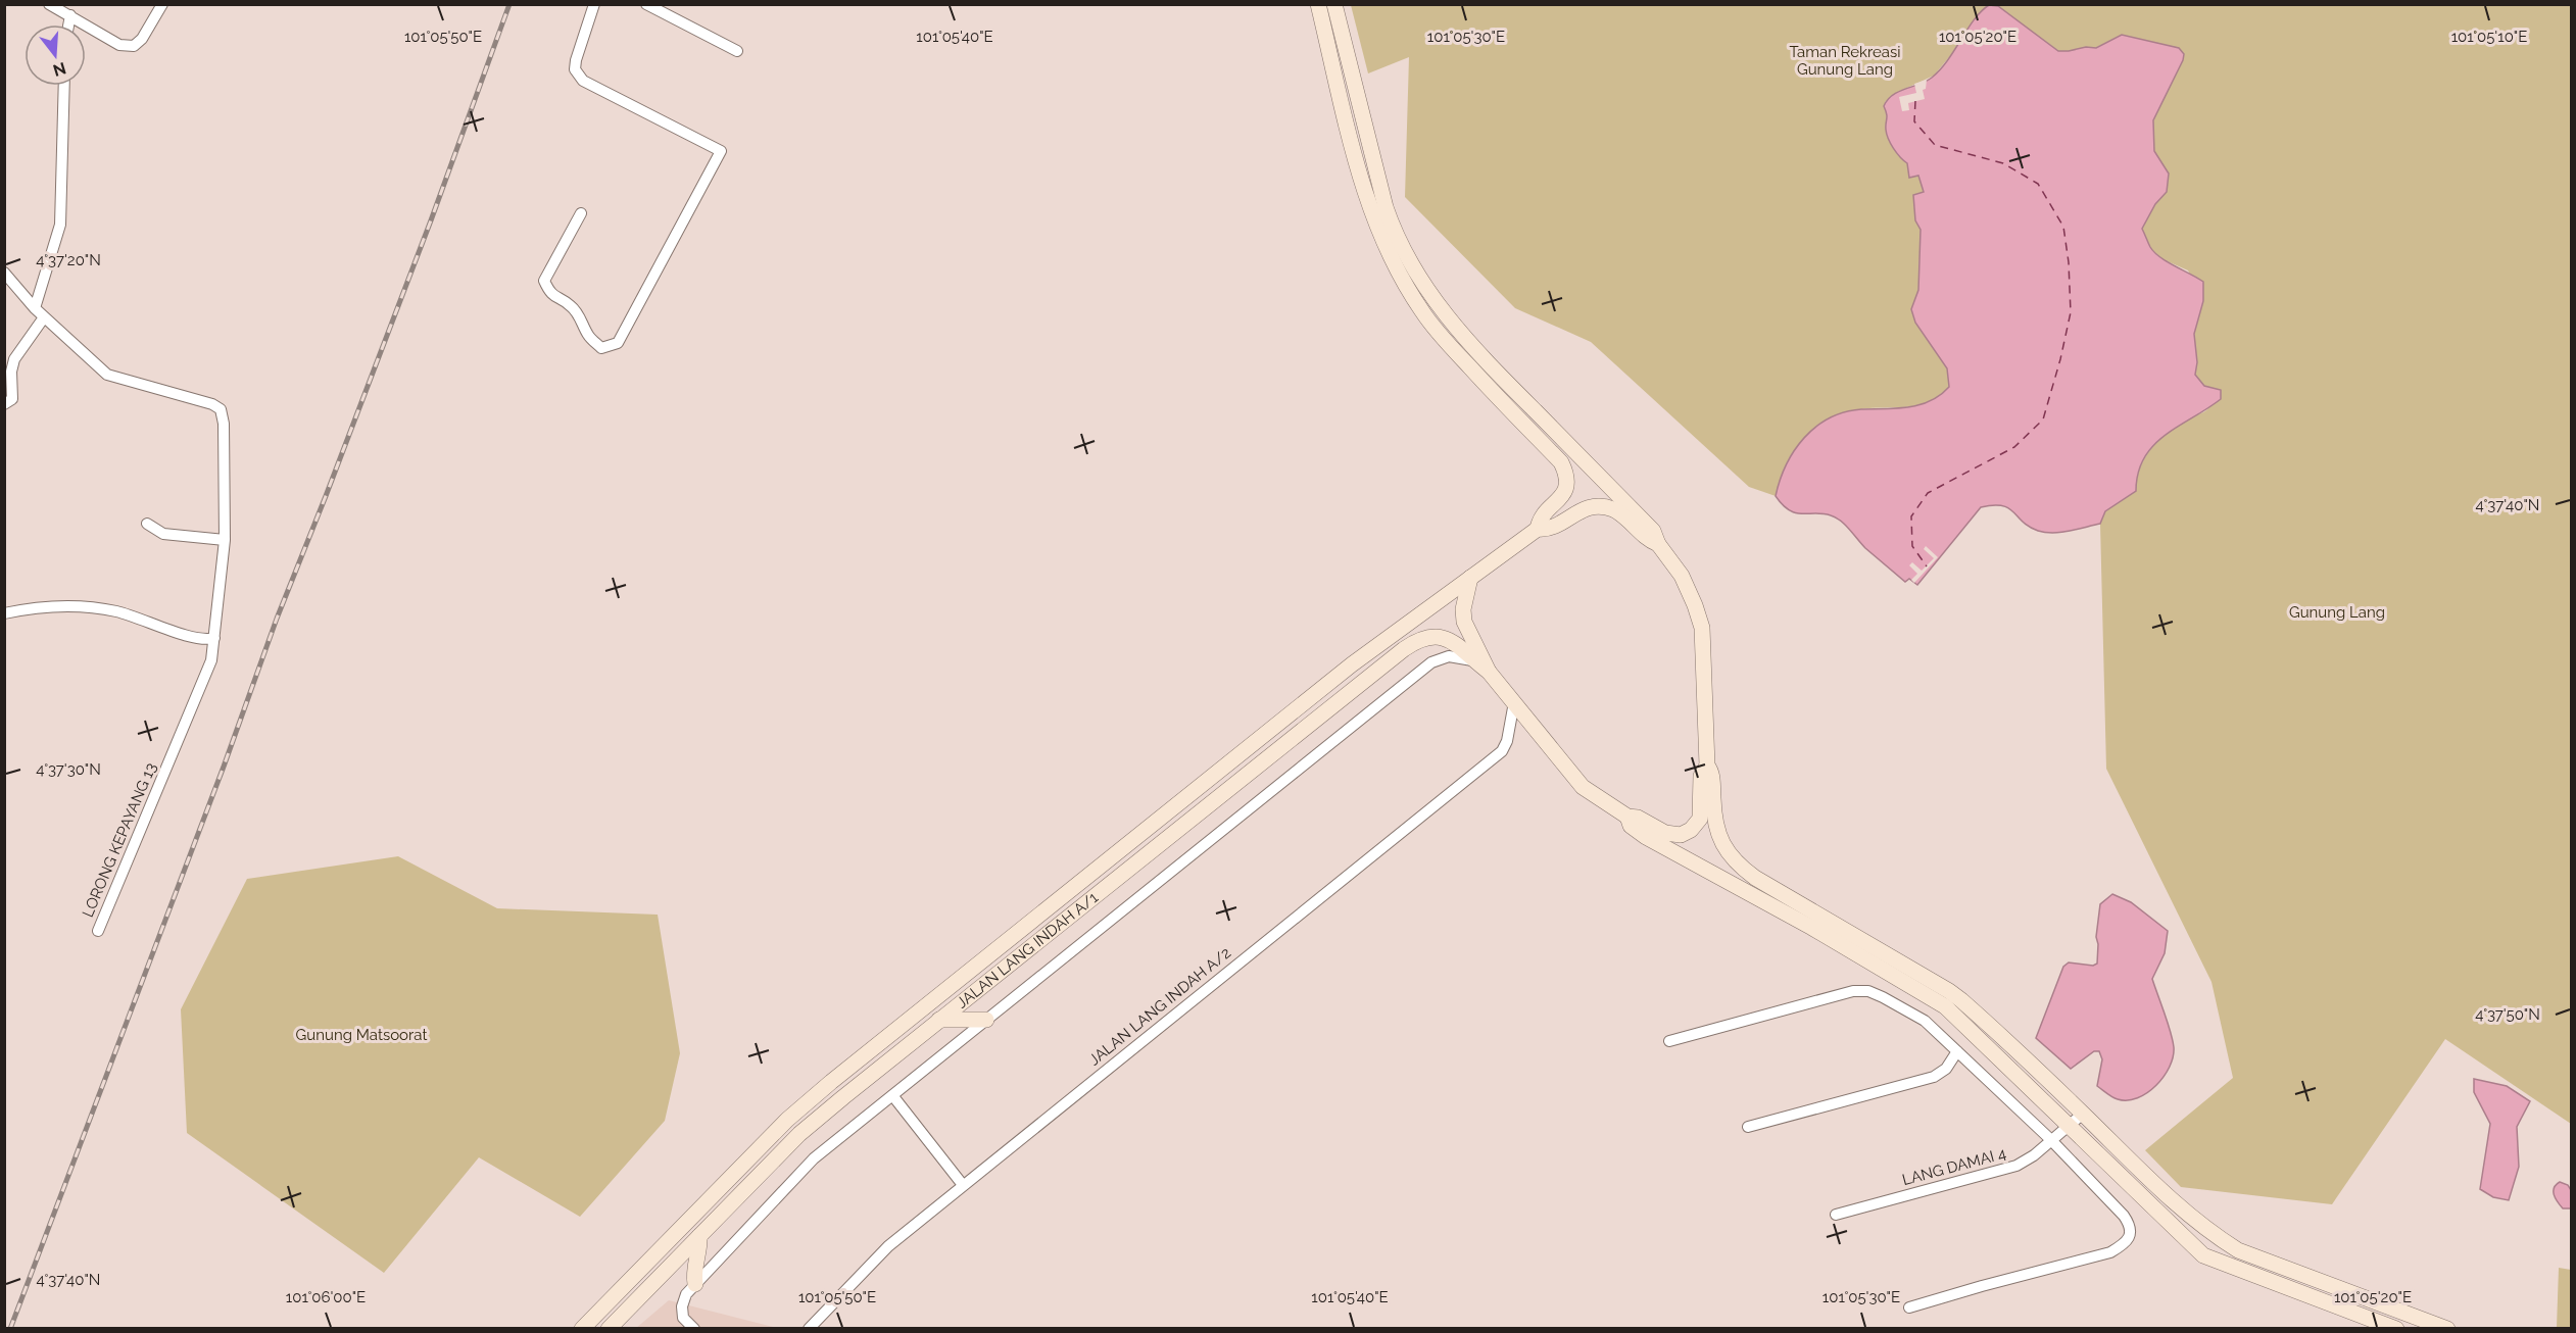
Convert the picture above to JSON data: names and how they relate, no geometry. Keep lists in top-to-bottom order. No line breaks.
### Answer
{"streets":{"street":["LORONG KEPAYANG 13","JALAN LANG INDAH A/1","JALAN LANG INDAH A/2","LANG DAMAI 4"]},"parks":["Taman Rekreasi Gunung Lang","Gunung Lang","Gunung Matsoorat"],"north":"bottom","coordinates":["101°05'50\"E","101°05'40\"E","101°05'30\"E","101°05'20\"E","101°05'10\"E","4°37'20\"N","4°37'40\"N","4°37'30\"N","4°37'50\"N","101°06'00\"E"]}
